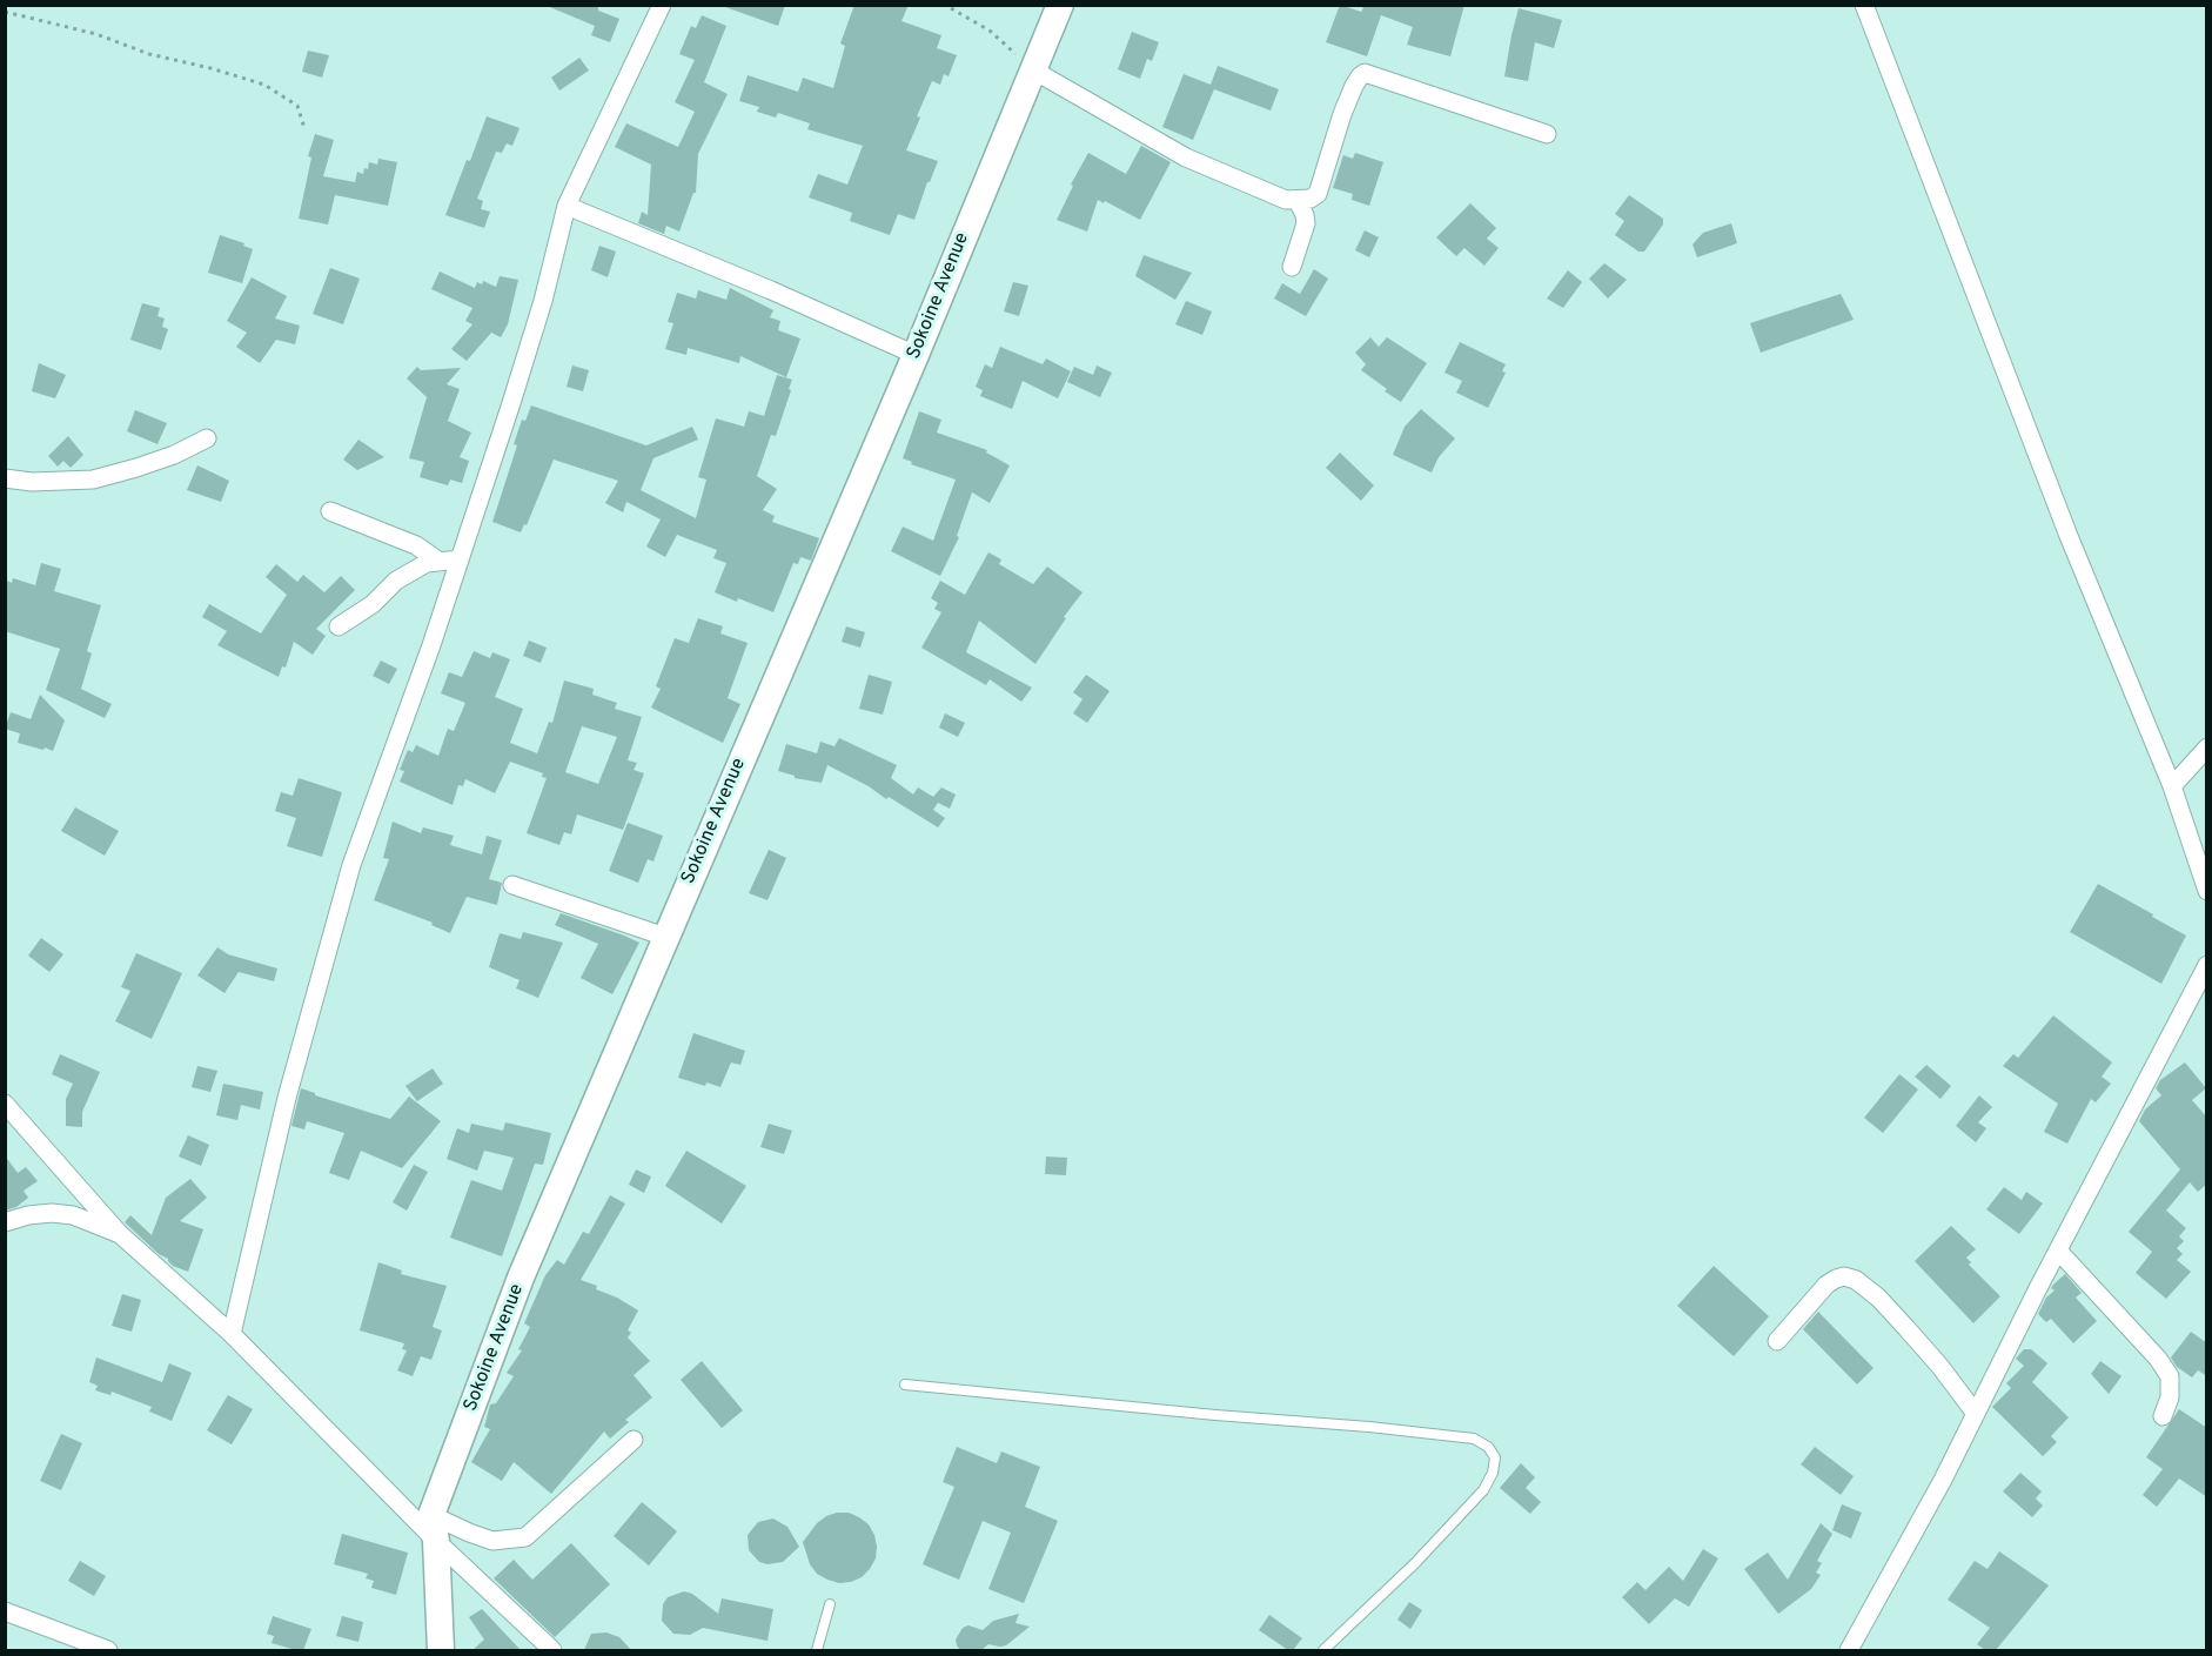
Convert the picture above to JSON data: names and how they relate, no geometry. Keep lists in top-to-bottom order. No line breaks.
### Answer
{"streets":{"street":["Sokoine Avenue"]}}
